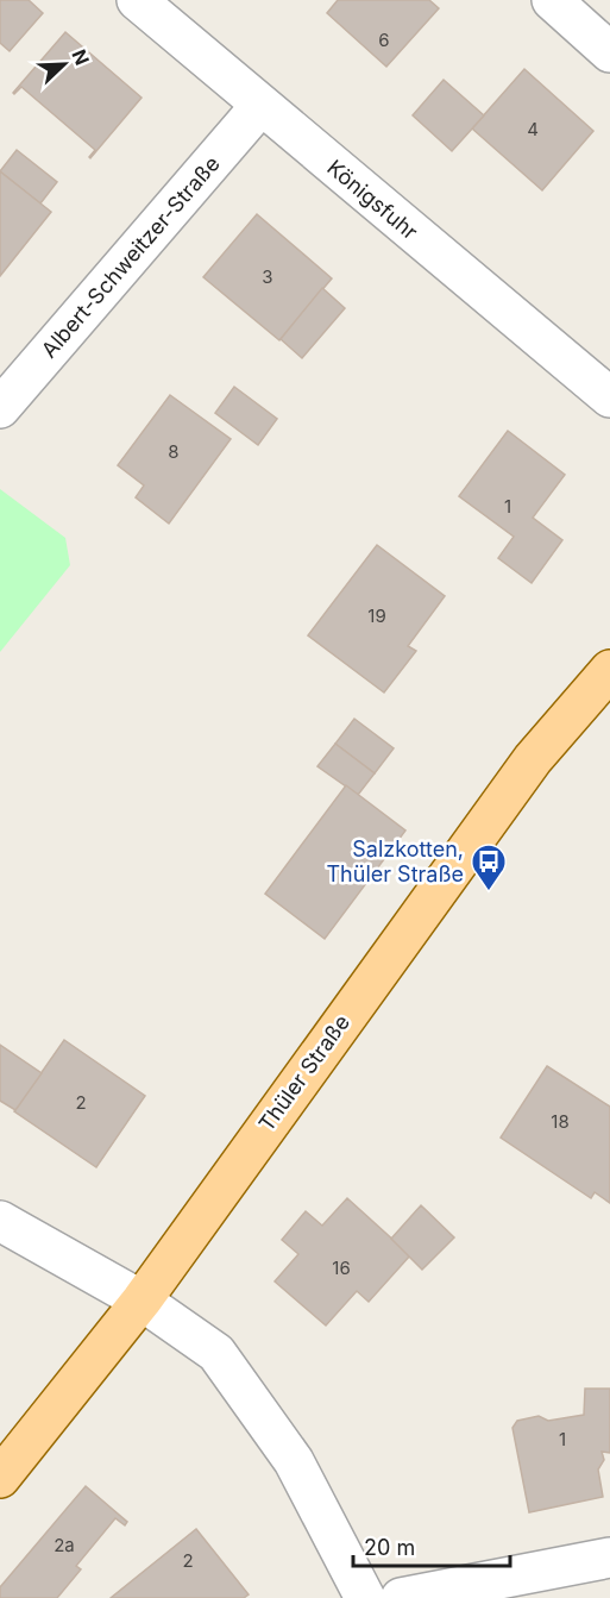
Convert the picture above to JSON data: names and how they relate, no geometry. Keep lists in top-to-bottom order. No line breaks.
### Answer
{"streets":{"main road":["Thüler Straße"],"street":["Königsfuhr","Albert-Schweitzer-Straße"]},"crossings":[["Königsfuhr","Albert-Schweitzer-Straße"]],"places":{"bus stop":["Salzkotten, Thüler Straße"]},"house_numbers":["6","4","3","8","1","19","2","18","16","1","2a","2"],"scale_bar":"20 m","north":"top right"}
